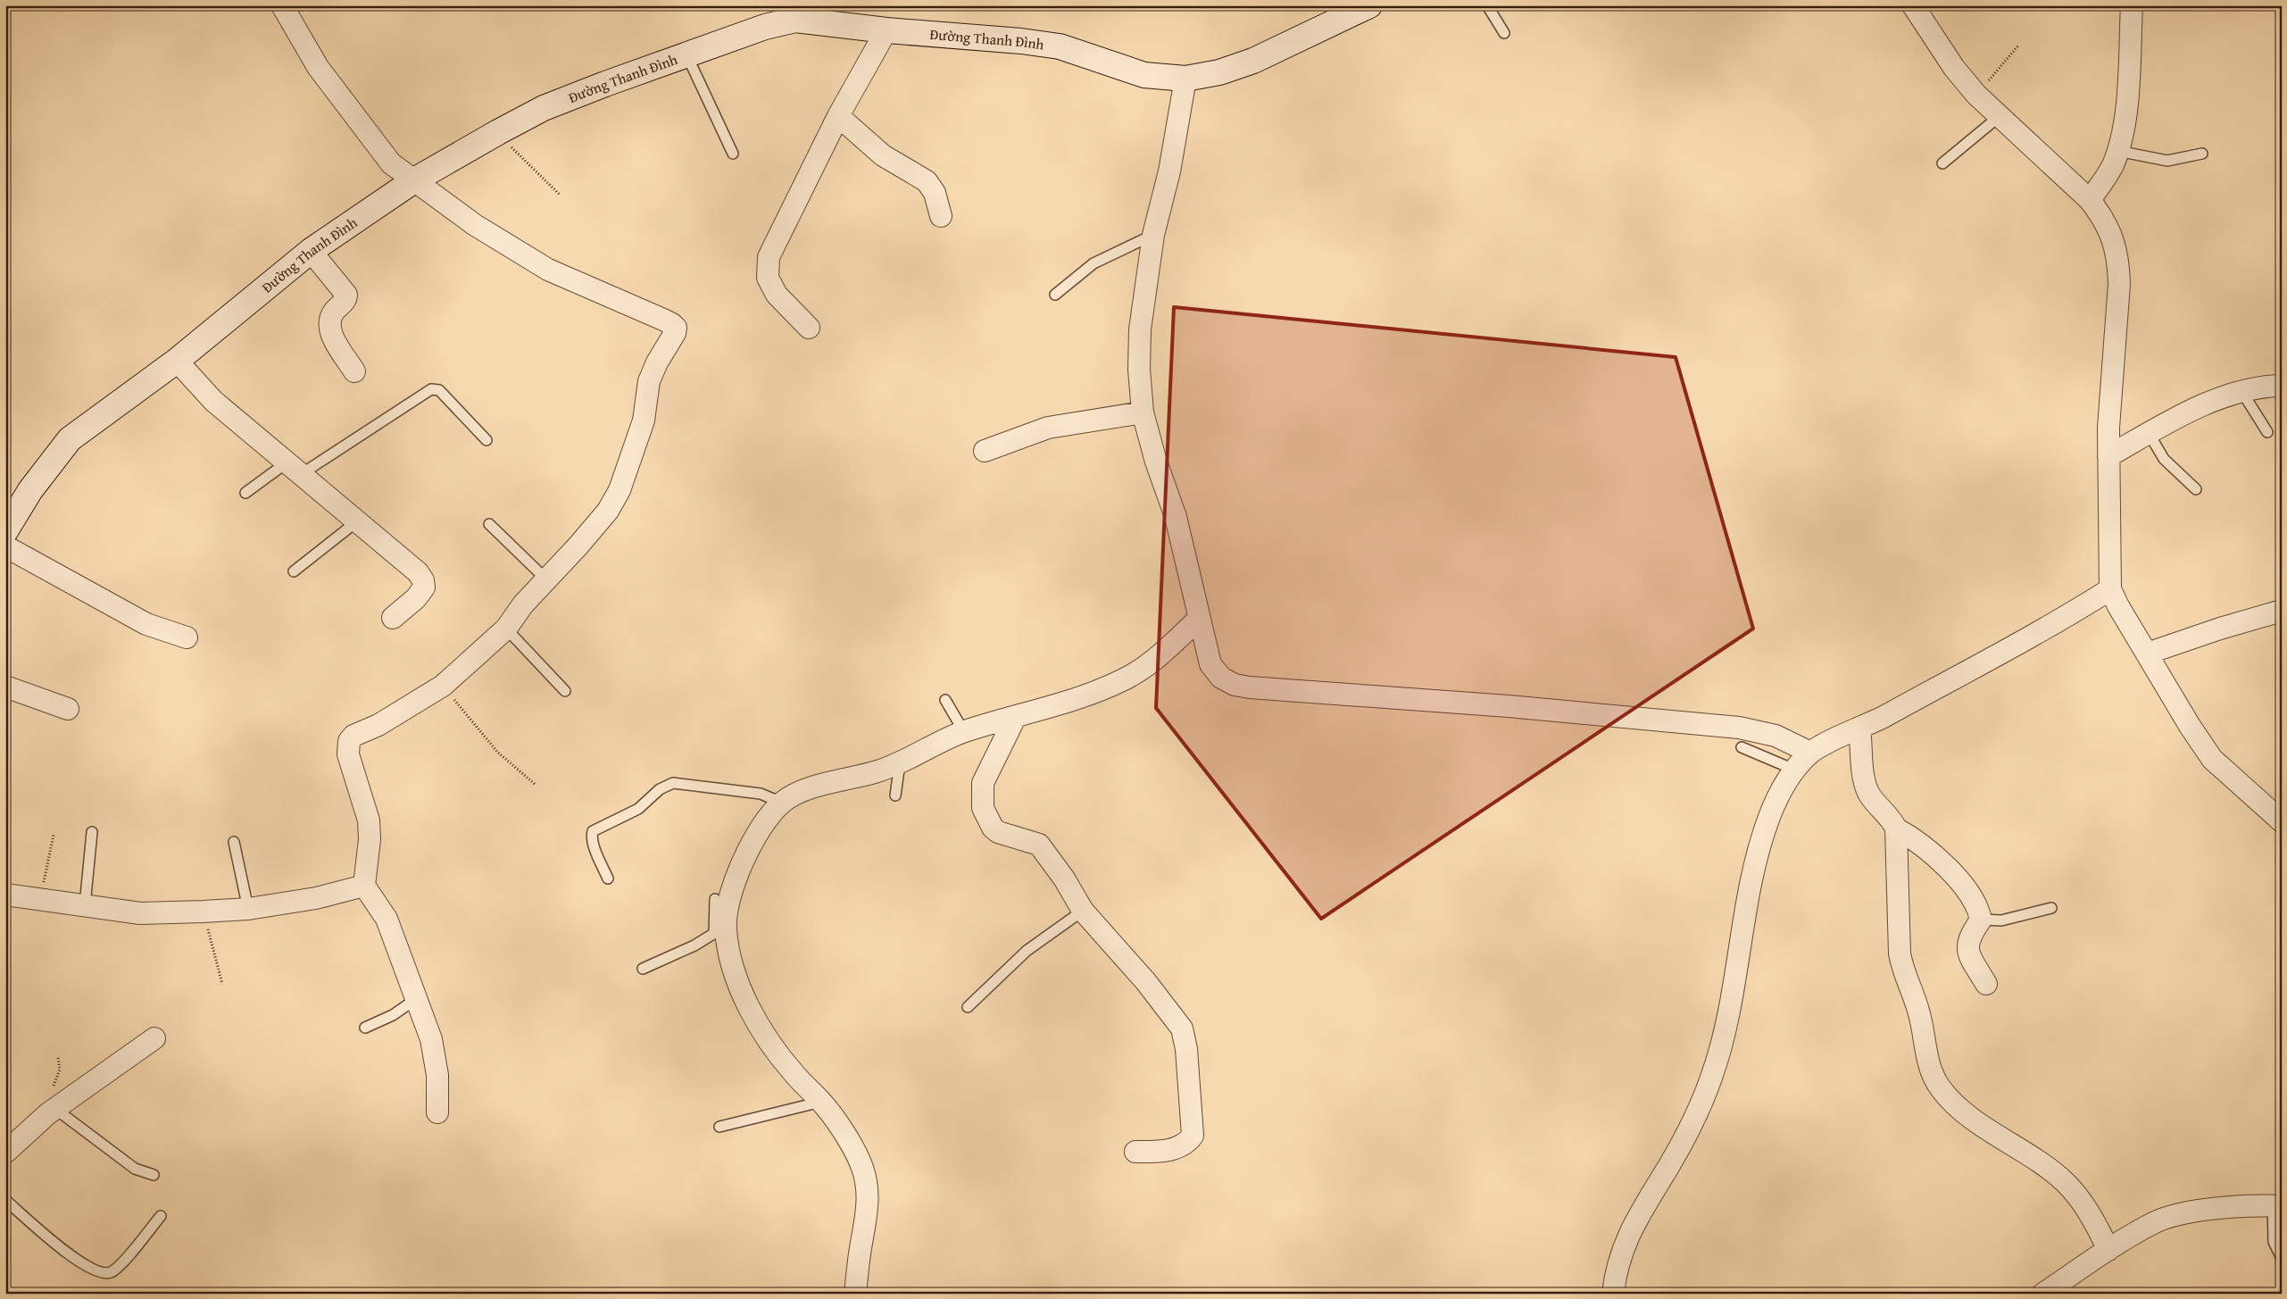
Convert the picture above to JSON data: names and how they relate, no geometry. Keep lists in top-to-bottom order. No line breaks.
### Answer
{"streets":{"street":["Đường Thanh Đình"]}}
